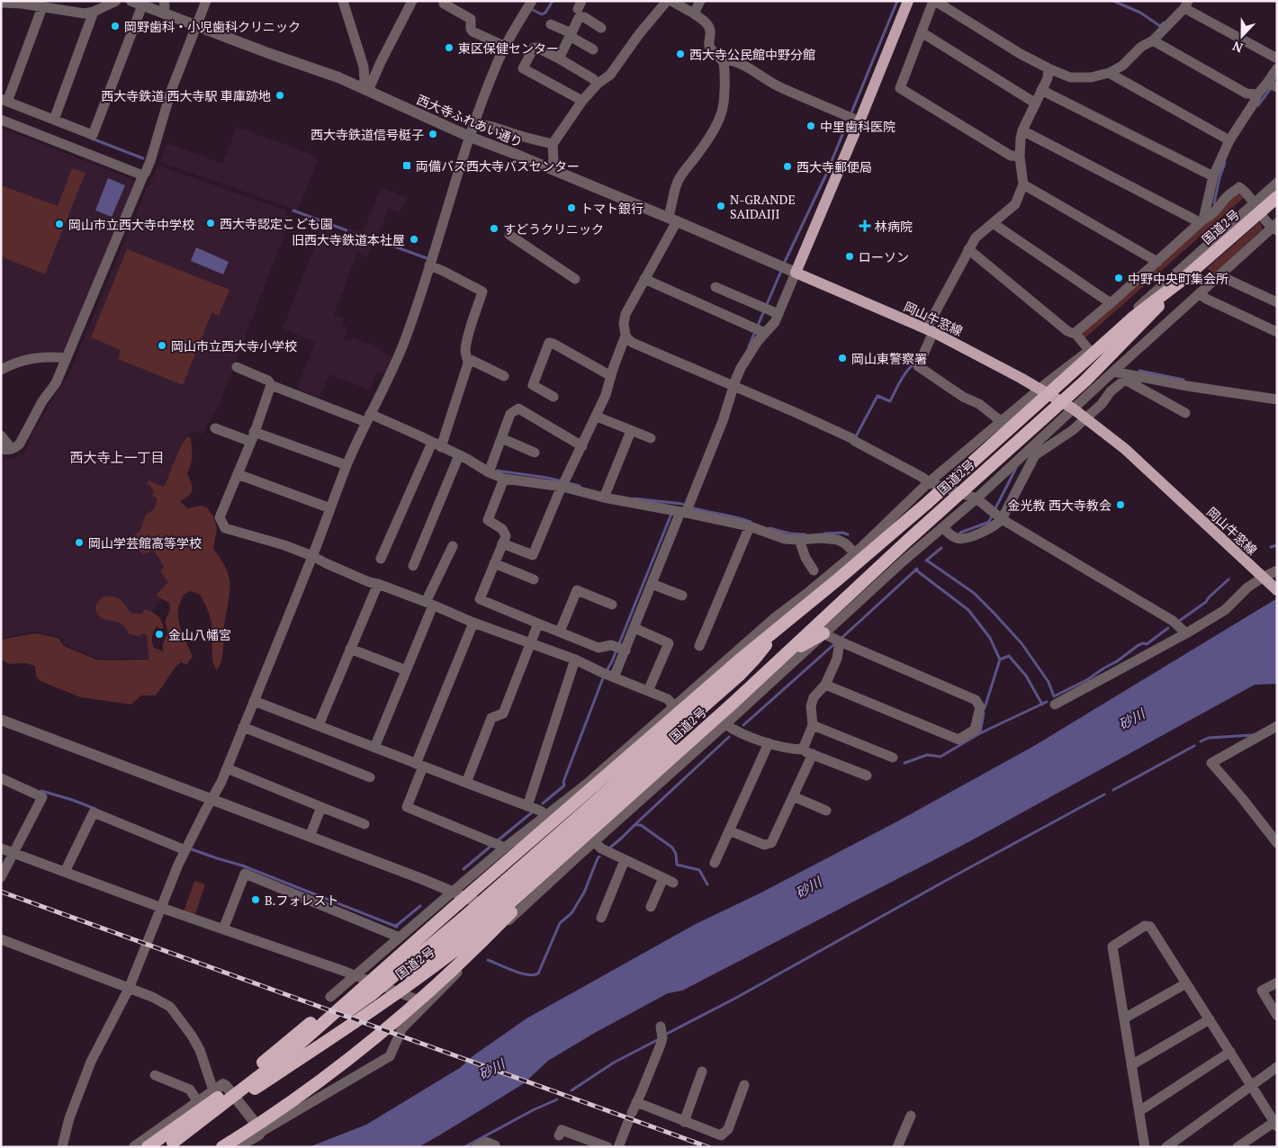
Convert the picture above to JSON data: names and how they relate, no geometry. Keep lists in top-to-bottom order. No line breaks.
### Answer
{"streets":{"highway":["国道2号"],"main road":["岡山牛窓線"],"street":["西大寺ふれあい通り"]},"crossings":[["西大寺ふれあい通り","岡山牛窓線"]],"districts":["西大寺上一丁目"],"water":["砂川"],"places":{"other":["岡野歯科・小児歯科クリニック","東区保健センター","西大寺公民館中野分館","西大寺鉄道 西大寺駅 車庫跡地","中里歯科医院","西大寺鉄道信号梃子","西大寺郵便局","N-GRANDE SAIDAIJI","トマト銀行","西大寺認定こども園","岡山市立西大寺中学校","すどうクリニック","旧西大寺鉄道本社屋","ローソン","中野中央町集会所","岡山市立西大寺小学校","岡山東警察署","金光教 西大寺教会","岡山学芸館高等学校","金山八幡宮","B.フォレスト"],"transit":["両備バス西大寺バスセンター"],"health":["林病院"]},"north":"bottom"}
